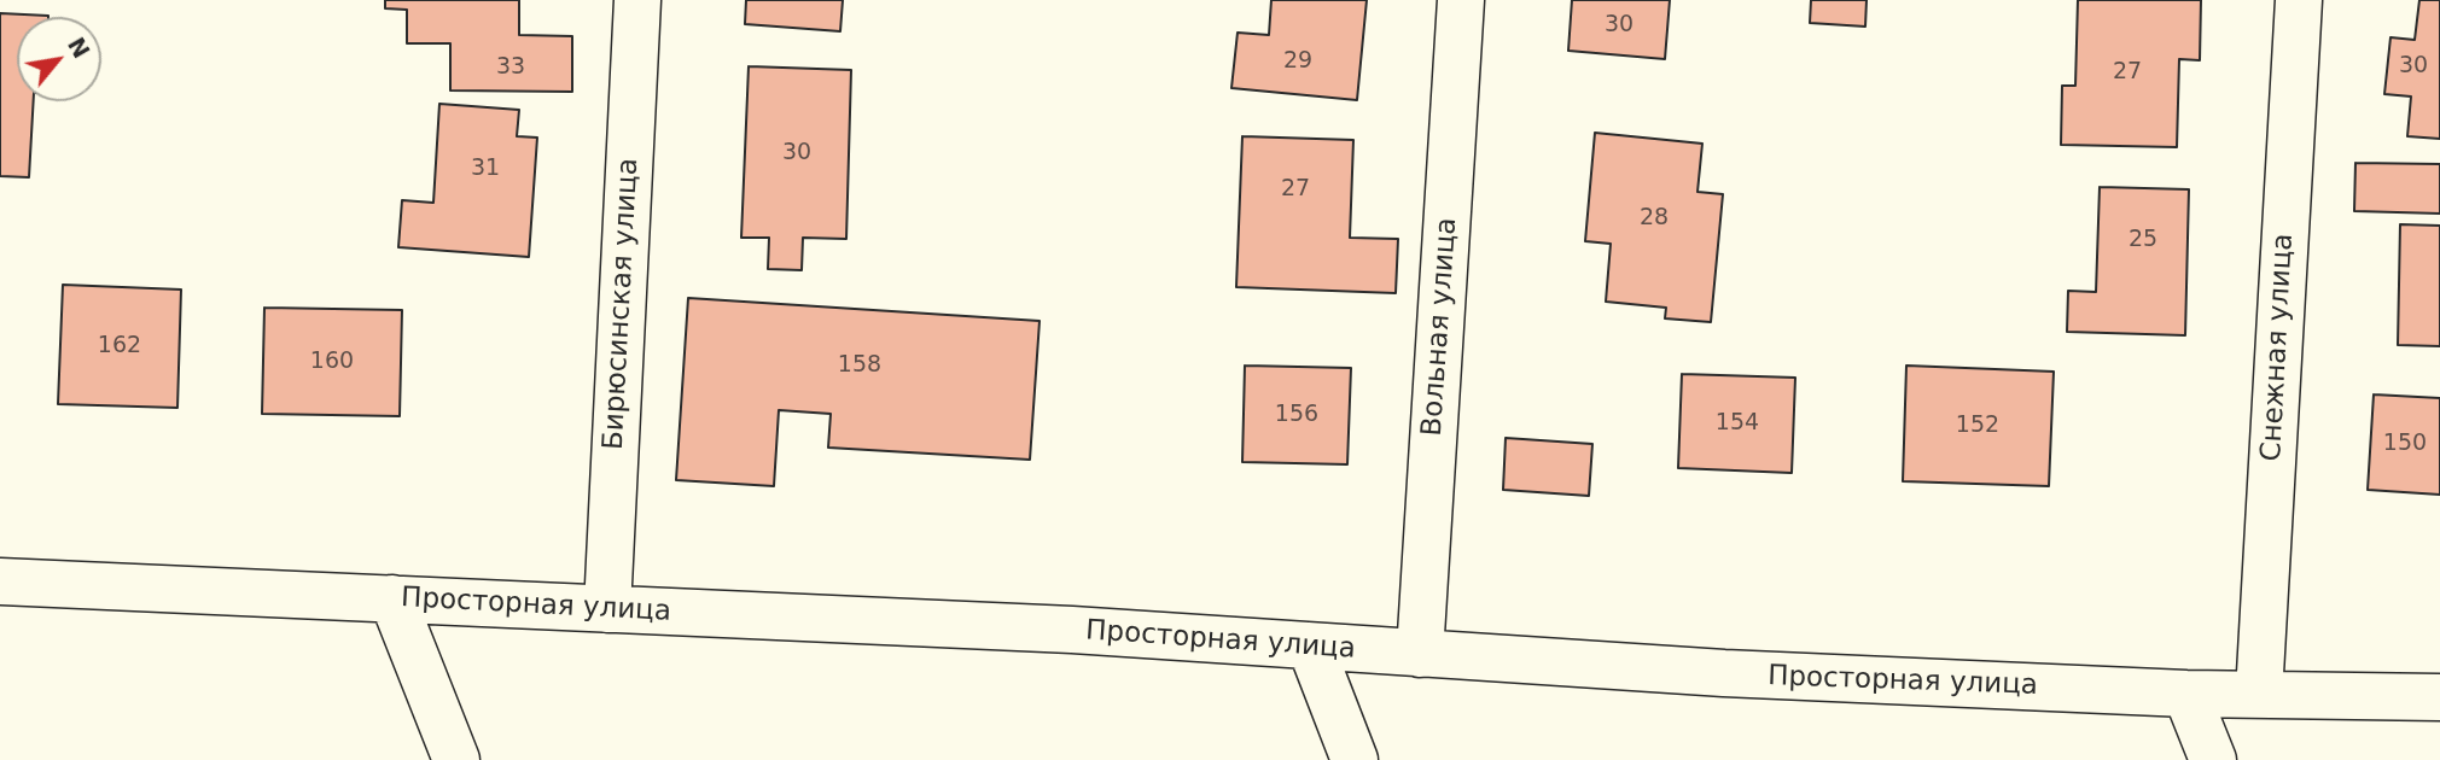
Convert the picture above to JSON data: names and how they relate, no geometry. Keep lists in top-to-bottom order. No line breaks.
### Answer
{"streets":{"street":["Бирюсинская улица","Вольная улица","Снежная улица","Просторная улица"]},"crossings":[["Бирюсинская улица","Просторная улица"],["Вольная улица","Просторная улица"],["Снежная улица","Просторная улица"]],"house_numbers":["30","29","30","33","27","30","31","27","28","25","162","160","158","156","154","152","150"],"north":"top right"}
